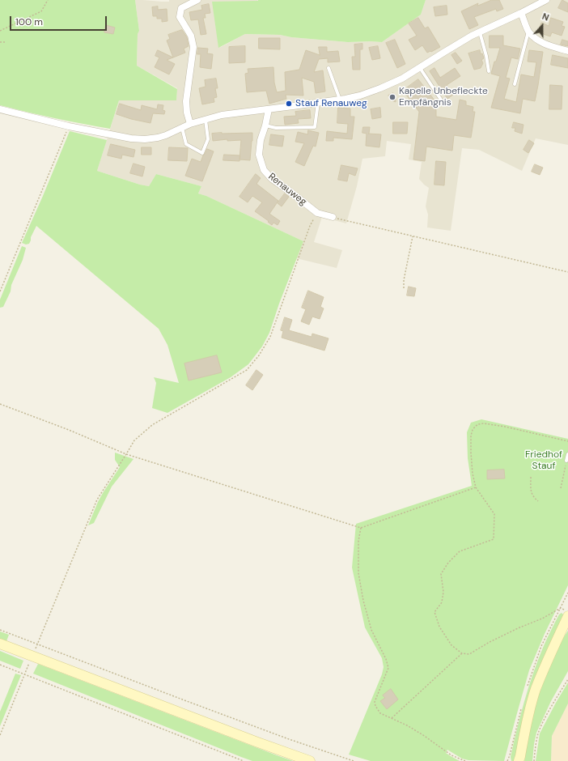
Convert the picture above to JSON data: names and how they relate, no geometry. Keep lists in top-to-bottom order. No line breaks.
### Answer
{"streets":{"street":["Renauweg"]},"parks":["Friedhof Stauf"],"places":["Kapelle Unbefleckte Empfängnis","Stauf Renauweg"],"scale_bar":"100 m","north":"top"}
